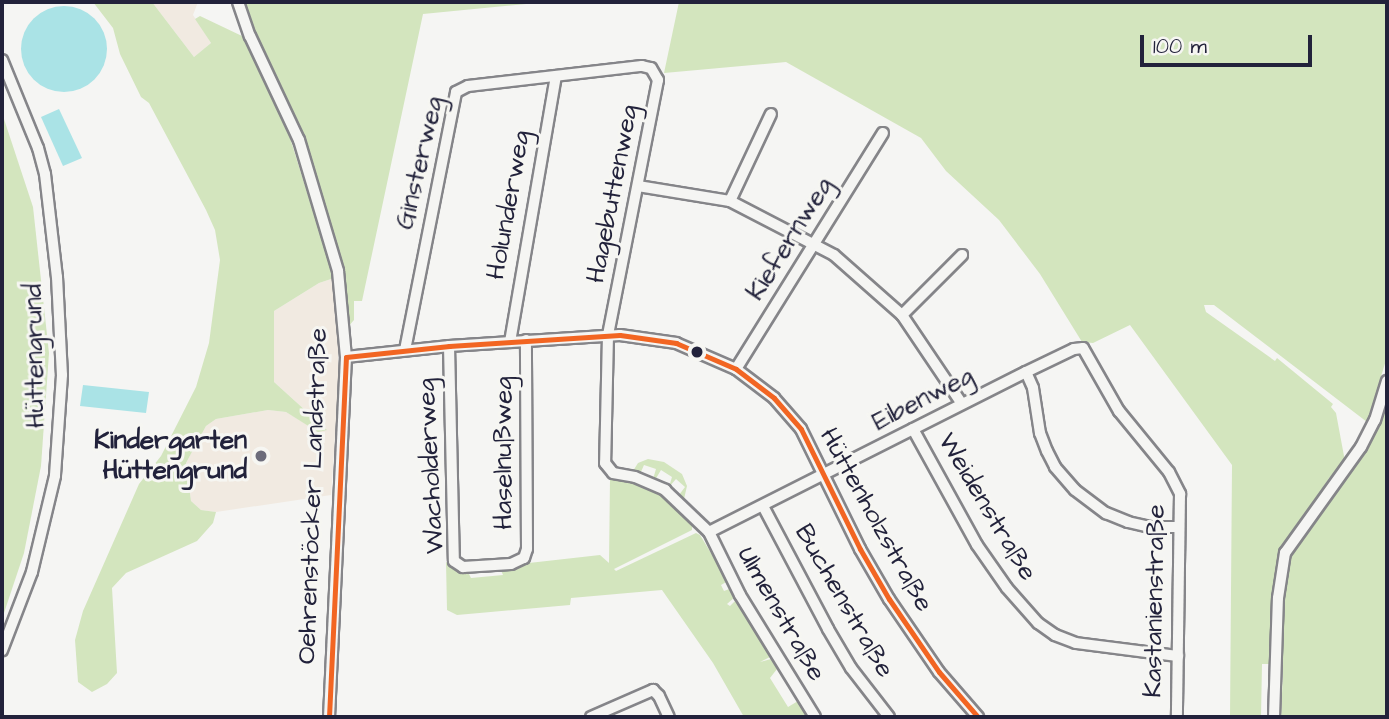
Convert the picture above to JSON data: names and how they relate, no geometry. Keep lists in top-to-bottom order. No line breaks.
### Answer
{"streets":{"street":["Ginsterweg","Hagebuttenweg","Holunderweg","Kiefernweg","Hüttengrund","Eibenweg","Haselnußweg","Wacholderweg","Oehrenstöcker Landstraße","Weidenstraße","Hüttenholzstraße","Buchenstraße","Kastanienstraße","Ulmenstraße"]},"crossings":[["Ginsterweg","Hagebuttenweg"],["Ginsterweg","Holunderweg"],["Ginsterweg","Hüttenholzstraße"],["Hagebuttenweg","Eibenweg"],["Hagebuttenweg","Hüttenholzstraße"],["Hagebuttenweg","Ulmenstraße"],["Holunderweg","Hüttenholzstraße"],["Kiefernweg","Hüttenholzstraße"],["Eibenweg","Weidenstraße"],["Eibenweg","Hüttenholzstraße"],["Eibenweg","Buchenstraße"],["Eibenweg","Kastanienstraße"],["Eibenweg","Ulmenstraße"],["Haselnußweg","Wacholderweg"],["Haselnußweg","Hüttenholzstraße"],["Wacholderweg","Hüttenholzstraße"],["Oehrenstöcker Landstraße","Hüttenholzstraße"],["Weidenstraße","Kastanienstraße"]],"places":["Kindergarten Hüttengrund"],"scale_bar":"100 m"}
